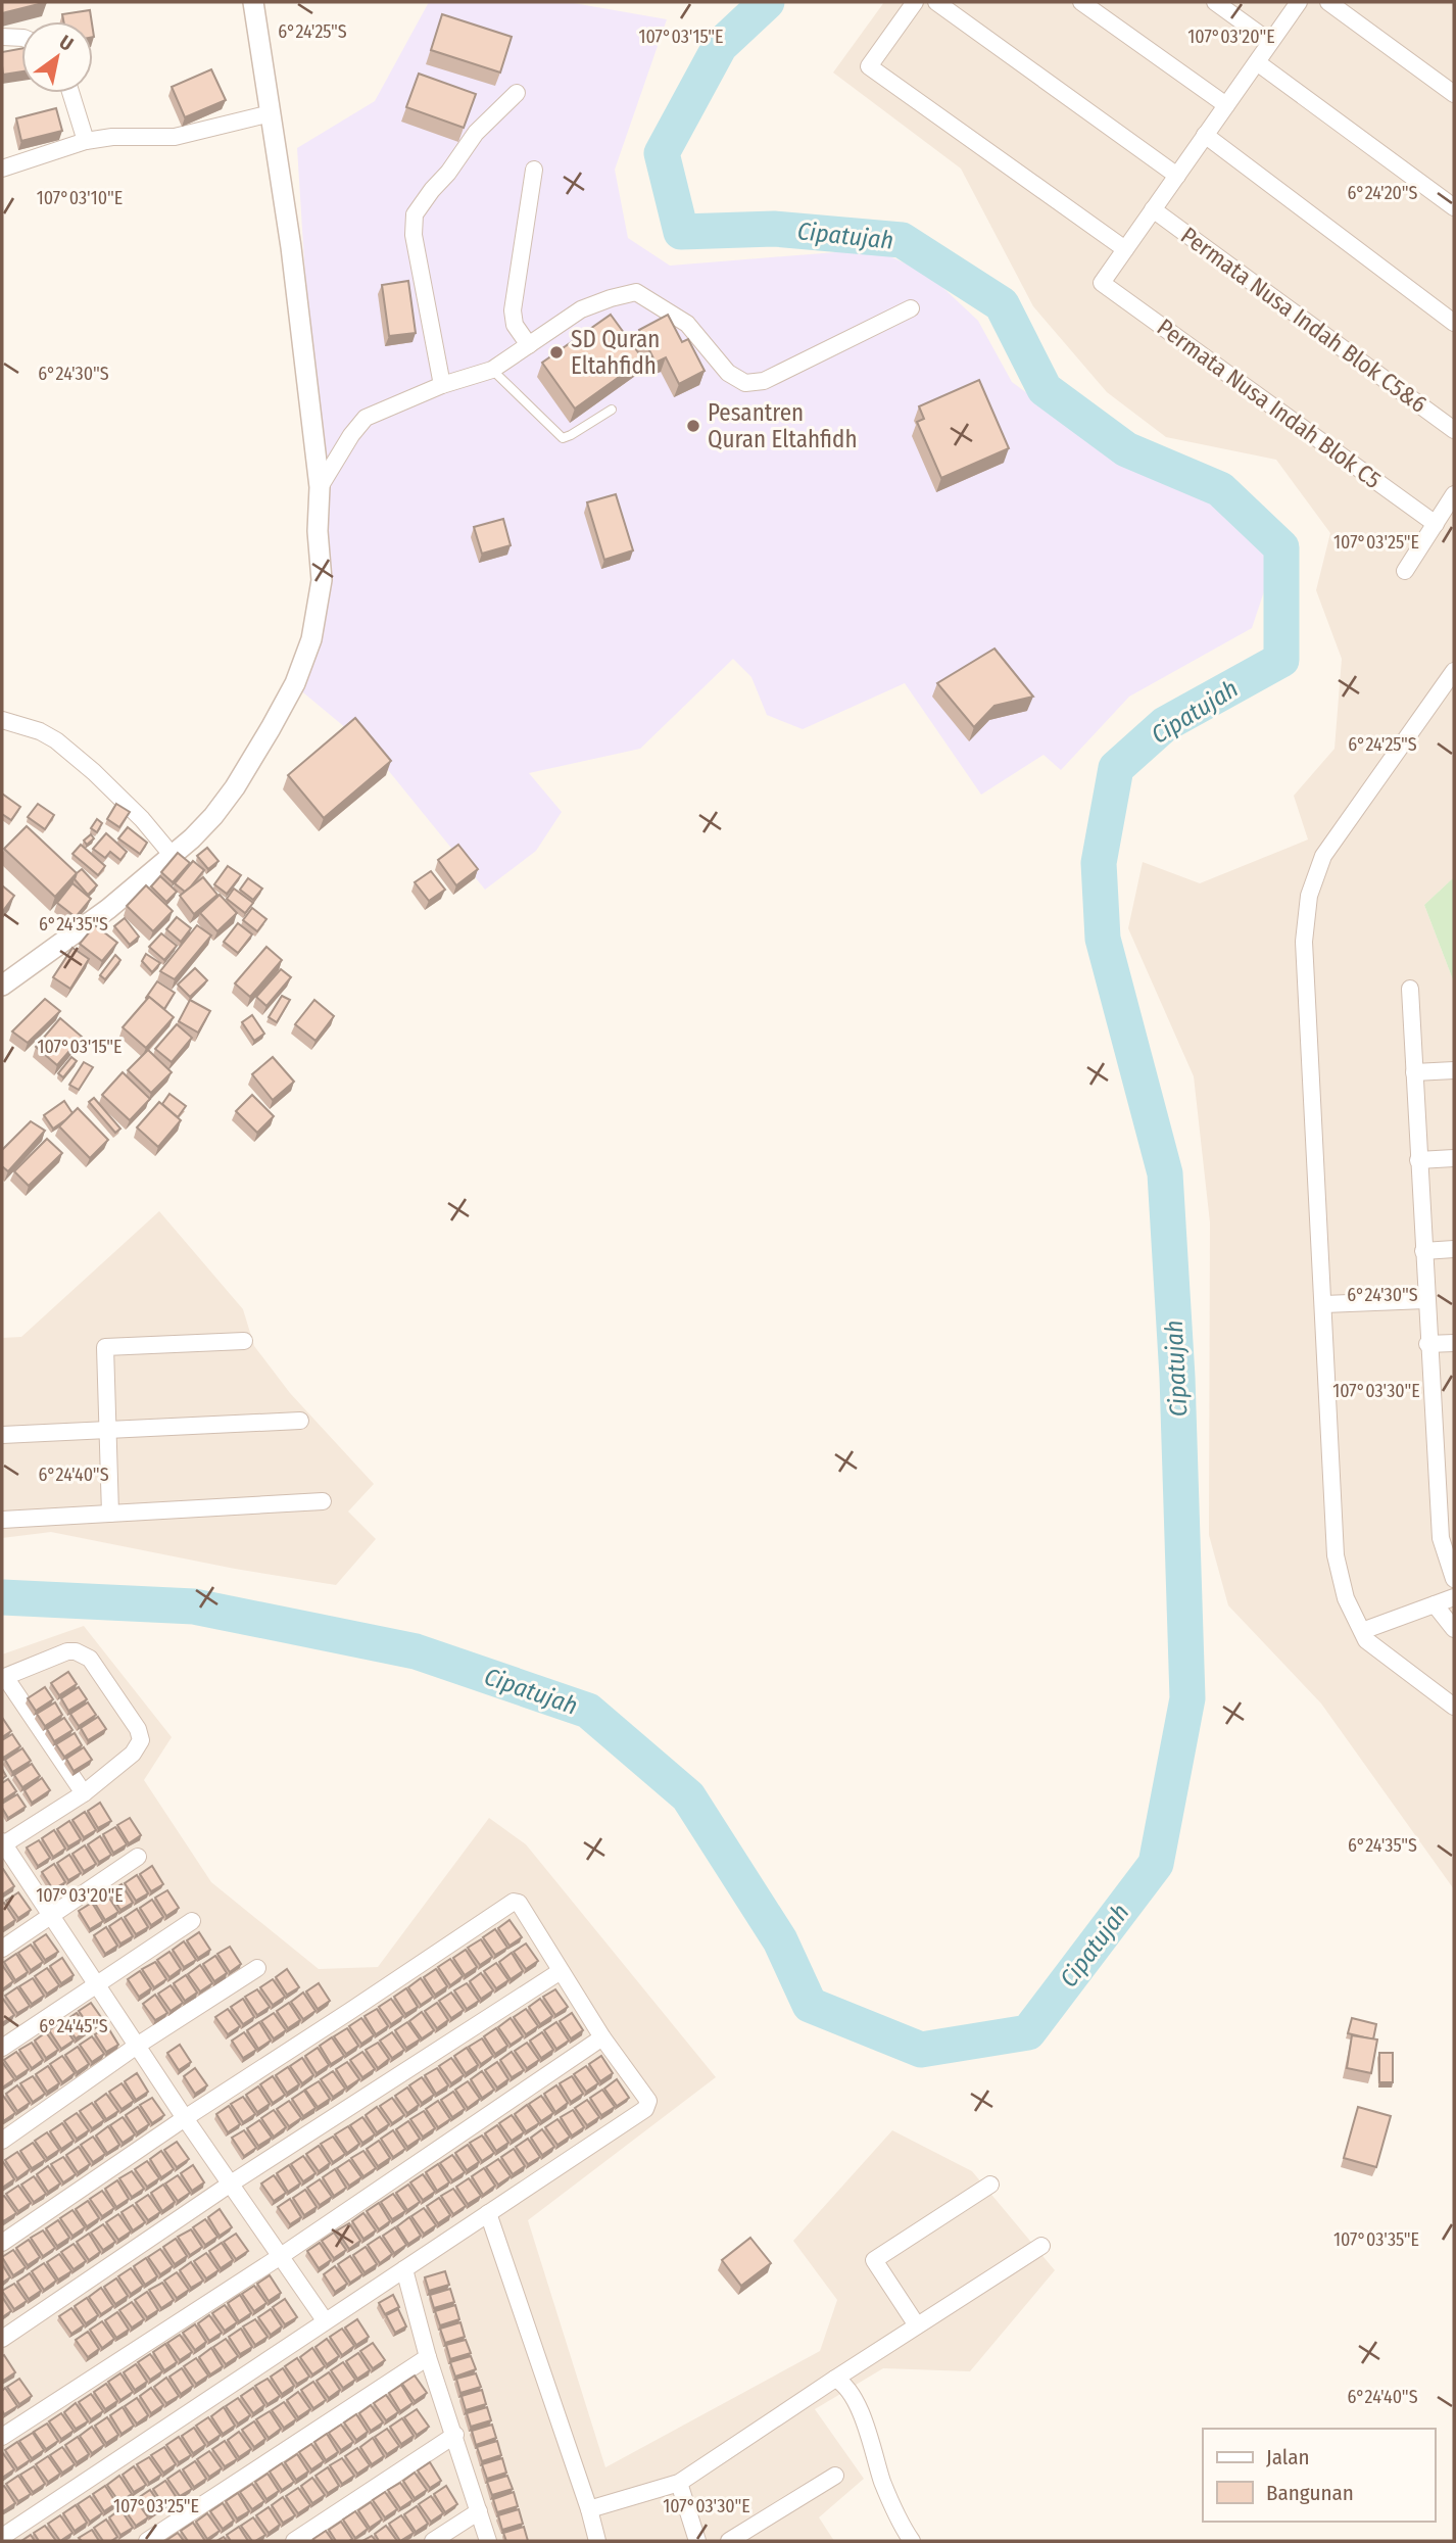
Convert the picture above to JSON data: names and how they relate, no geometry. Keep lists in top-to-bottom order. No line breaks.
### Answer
{"streets":{"street":["Permata Nusa Indah Blok C5&6","Permata Nusa Indah Blok C5"]},"water":["Cipatujah"],"places":["SD Quran Eltahfidh","Pesantren Quran Eltahfidh"],"legend":["Jalan","Bangunan"],"north":"top right","coordinates":["6°24'25\"S","107°03'20\"E","107°03'15\"E","6°24'20\"S","107°03'10\"E","6°24'30\"S","107°03'25\"E","6°24'35\"S","107°03'30\"E","6°24'40\"S","6°24'45\"S","107°03'35\"E"]}
